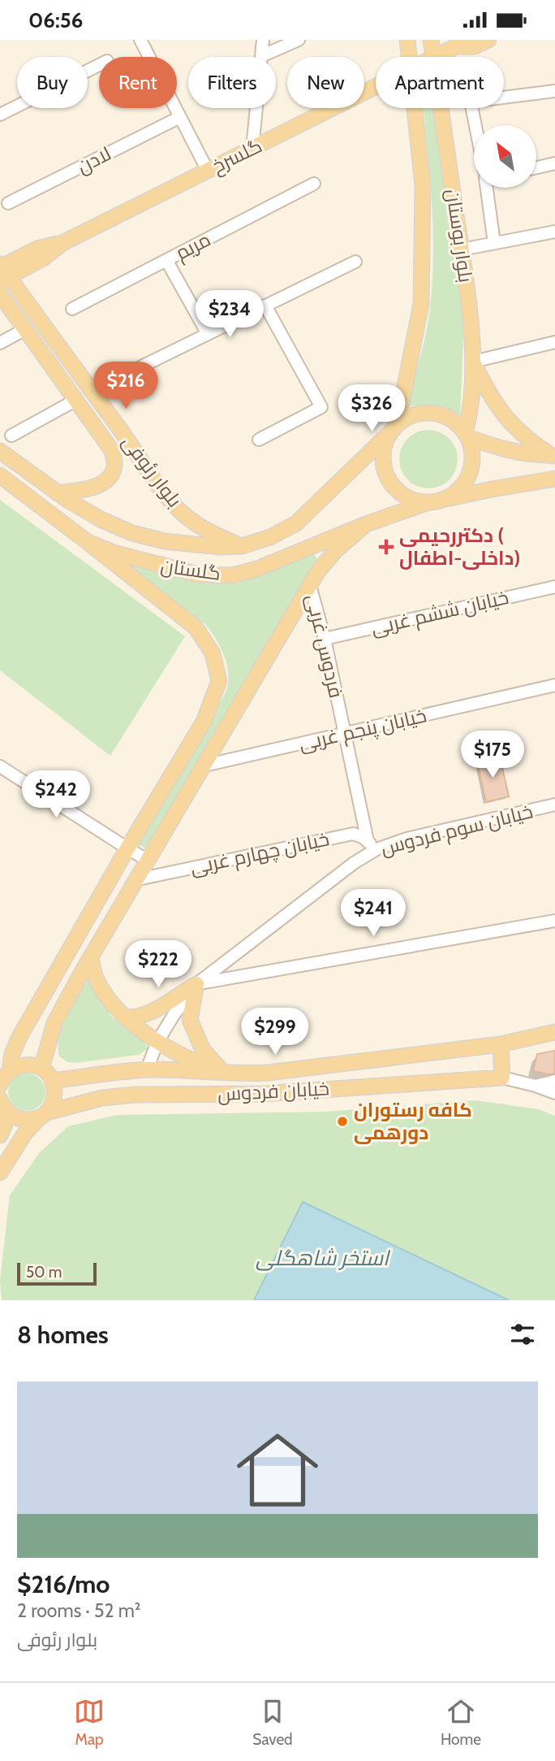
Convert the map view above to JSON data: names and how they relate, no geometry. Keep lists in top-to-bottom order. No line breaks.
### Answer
{"streets":{"main road":["گلسرخ","بلوار بوستان","بلوار رئوفی","گلستان","خیابان فردوس"],"street":["لادن","مریم","خیابان ششم غربی","فردوس غربی","خیابان پنجم غربی","خیابان سوم فردوس","خیابان چهارم غربی"]},"crossings":[["گلسرخ","بلوار رئوفی"],["بلوار بوستان","گلستان"],["بلوار رئوفی","گلستان"],["خیابان ششم غربی","فردوس غربی"],["فردوس غربی","خیابان پنجم غربی"],["فردوس غربی","خیابان سوم فردوس"],["فردوس غربی","خیابان چهارم غربی"],["خیابان سوم فردوس","خیابان چهارم غربی"],["خیابان سوم فردوس","خیابان فردوس"]],"water":["استخر شاهگلی"],"places":{"health":["دکتررحیمی ( داخلی-اطفال)"],"other":["کافه رستوران دورهمی"]},"scale_bar":"50 m","north":"top left","page":{"status":"06:56","chip":["Buy","Rent","Filters","New","Apartment"],"price":["$234","$216","$326","$175","$242","$241","$222","$299"],"scale":"50 m","heading":"8 homes","list":[{"name":"$216/mo","note":"2 rooms · 52 m² · بلوار رئوفی"}],"tabs":["Map","Saved","Home"]}}
